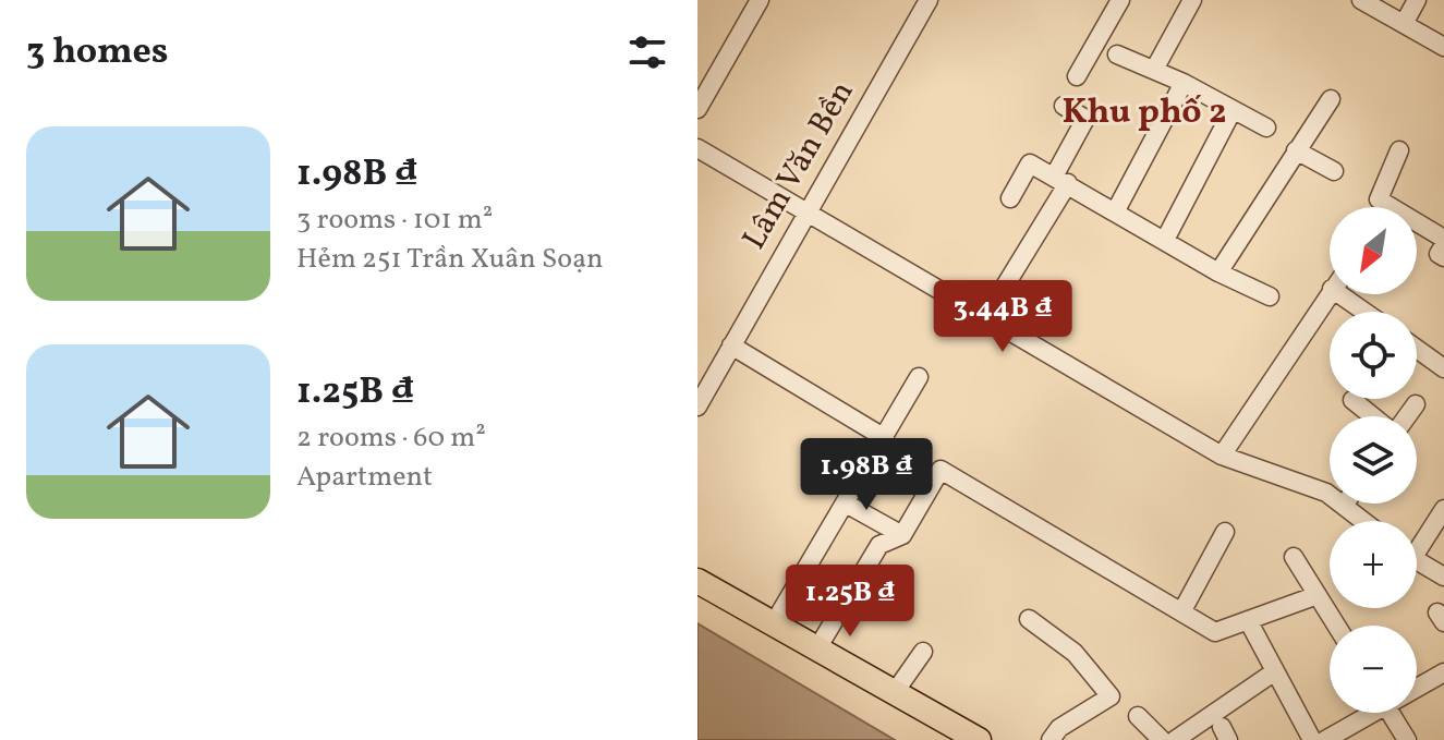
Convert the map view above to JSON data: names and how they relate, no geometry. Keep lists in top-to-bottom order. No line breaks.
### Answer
{"streets":{"street":["Lâm Văn Bền"]},"districts":["Khu phố 2"],"north":"bottom left","page":{"heading":"3 homes","list":[{"name":"1.98B ₫","note":"3 rooms · 101 m² · Hẻm 251 Trần Xuân Soạn"},{"name":"1.25B ₫","note":"2 rooms · 60 m² · Apartment"}],"map_buttons":["+","−"],"price":["3.44B ₫","1.98B ₫","1.25B ₫"]}}
